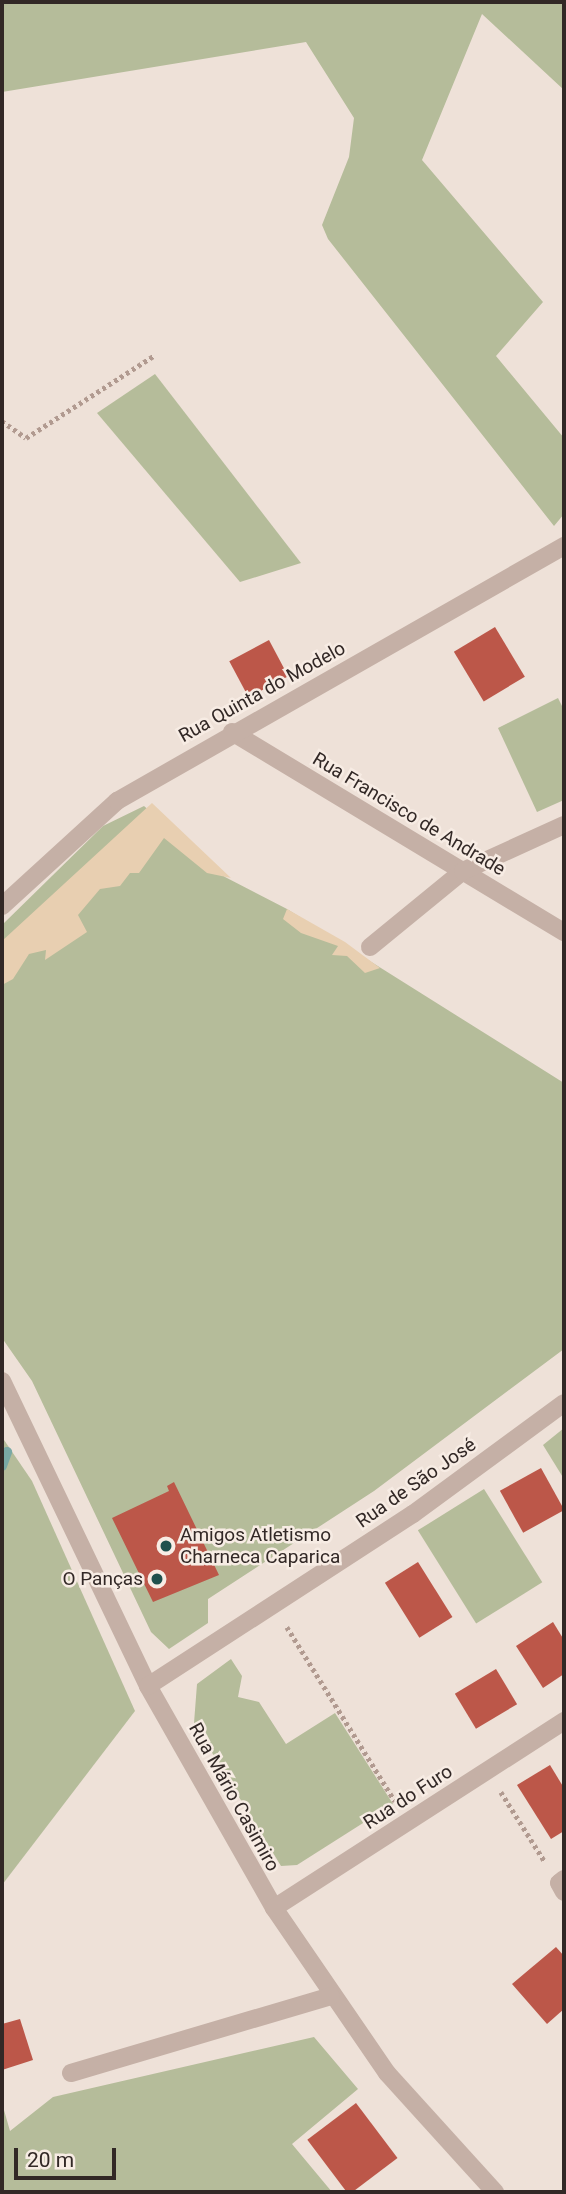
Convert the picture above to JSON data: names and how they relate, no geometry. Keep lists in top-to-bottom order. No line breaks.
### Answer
{"streets":{"street":["Rua Quinta do Modelo","Rua Francisco de Andrade","Rua de São José","Rua Mário Casimiro","Rua do Furo"]},"crossings":[["Rua Quinta do Modelo","Rua Francisco de Andrade"],["Rua de São José","Rua Mário Casimiro"],["Rua Mário Casimiro","Rua do Furo"]],"places":["Amigos Atletismo Charneca Caparica","O Panças"],"scale_bar":"20 m"}
